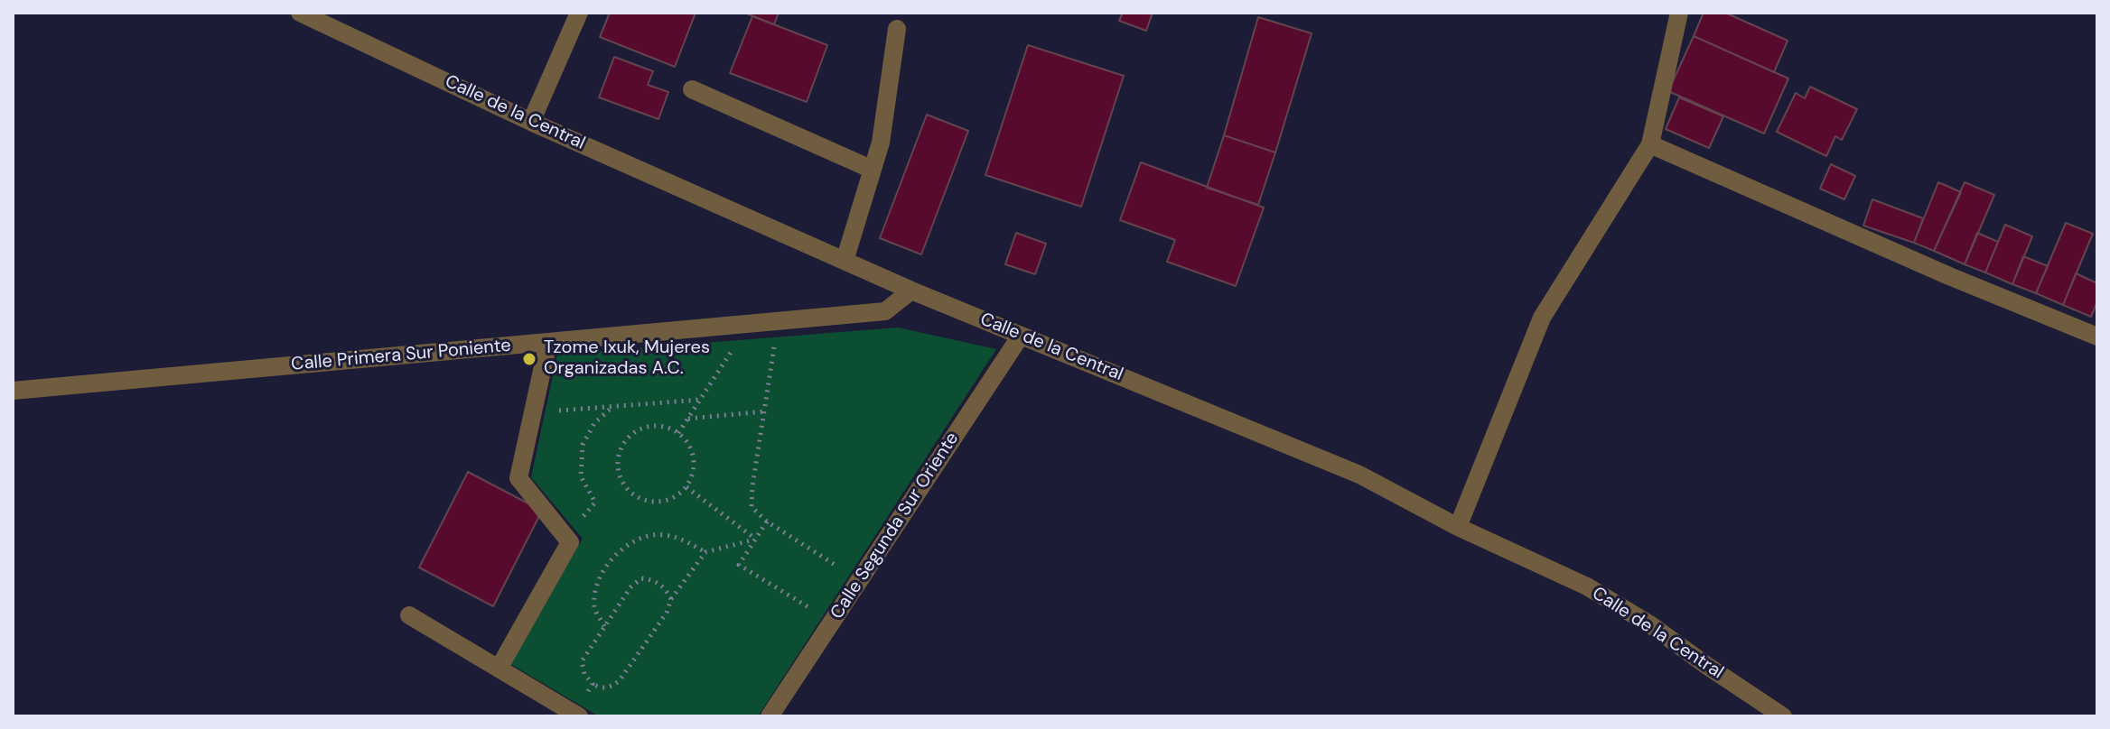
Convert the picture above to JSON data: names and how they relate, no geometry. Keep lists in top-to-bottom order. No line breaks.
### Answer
{"streets":{"street":["Calle de la Central","Calle Primera Sur Poniente","Calle Segunda Sur Oriente"]},"crossings":[["Calle de la Central","Calle Primera Sur Poniente"],["Calle de la Central","Calle Segunda Sur Oriente"]],"places":["Tzome Ixuk, Mujeres Organizadas A.C."]}
